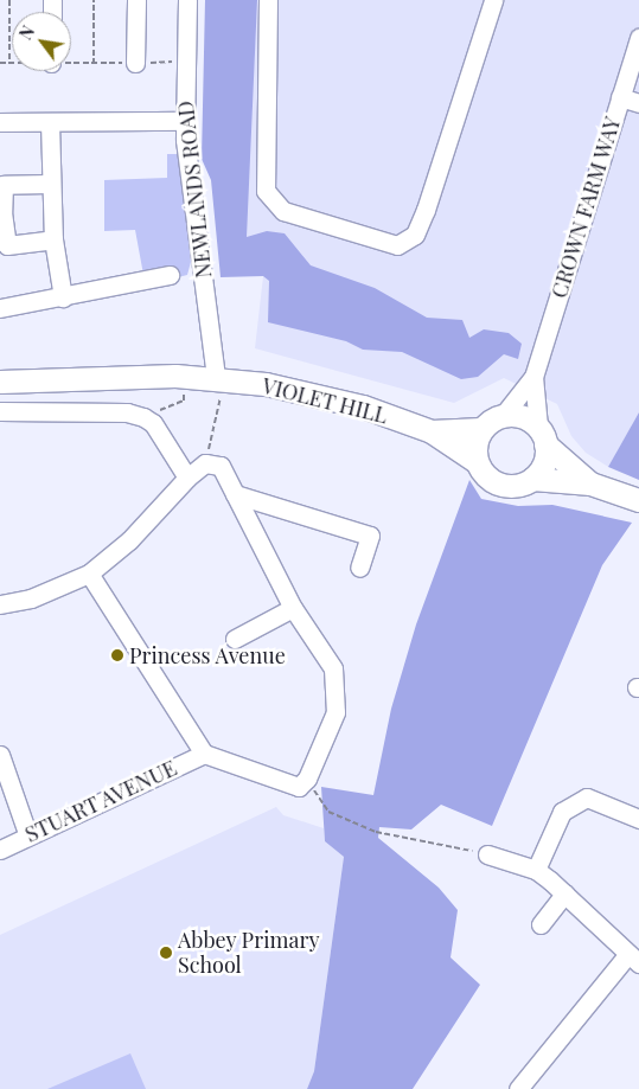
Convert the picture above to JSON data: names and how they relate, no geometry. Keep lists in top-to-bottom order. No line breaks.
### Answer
{"streets":{"main road":["VIOLET HILL"],"street":["NEWLANDS ROAD","CROWN FARM WAY","STUART AVENUE"]},"crossings":[["NEWLANDS ROAD","VIOLET HILL"],["CROWN FARM WAY","VIOLET HILL"]],"places":["Princess Avenue","Abbey Primary School"],"north":"top left"}
